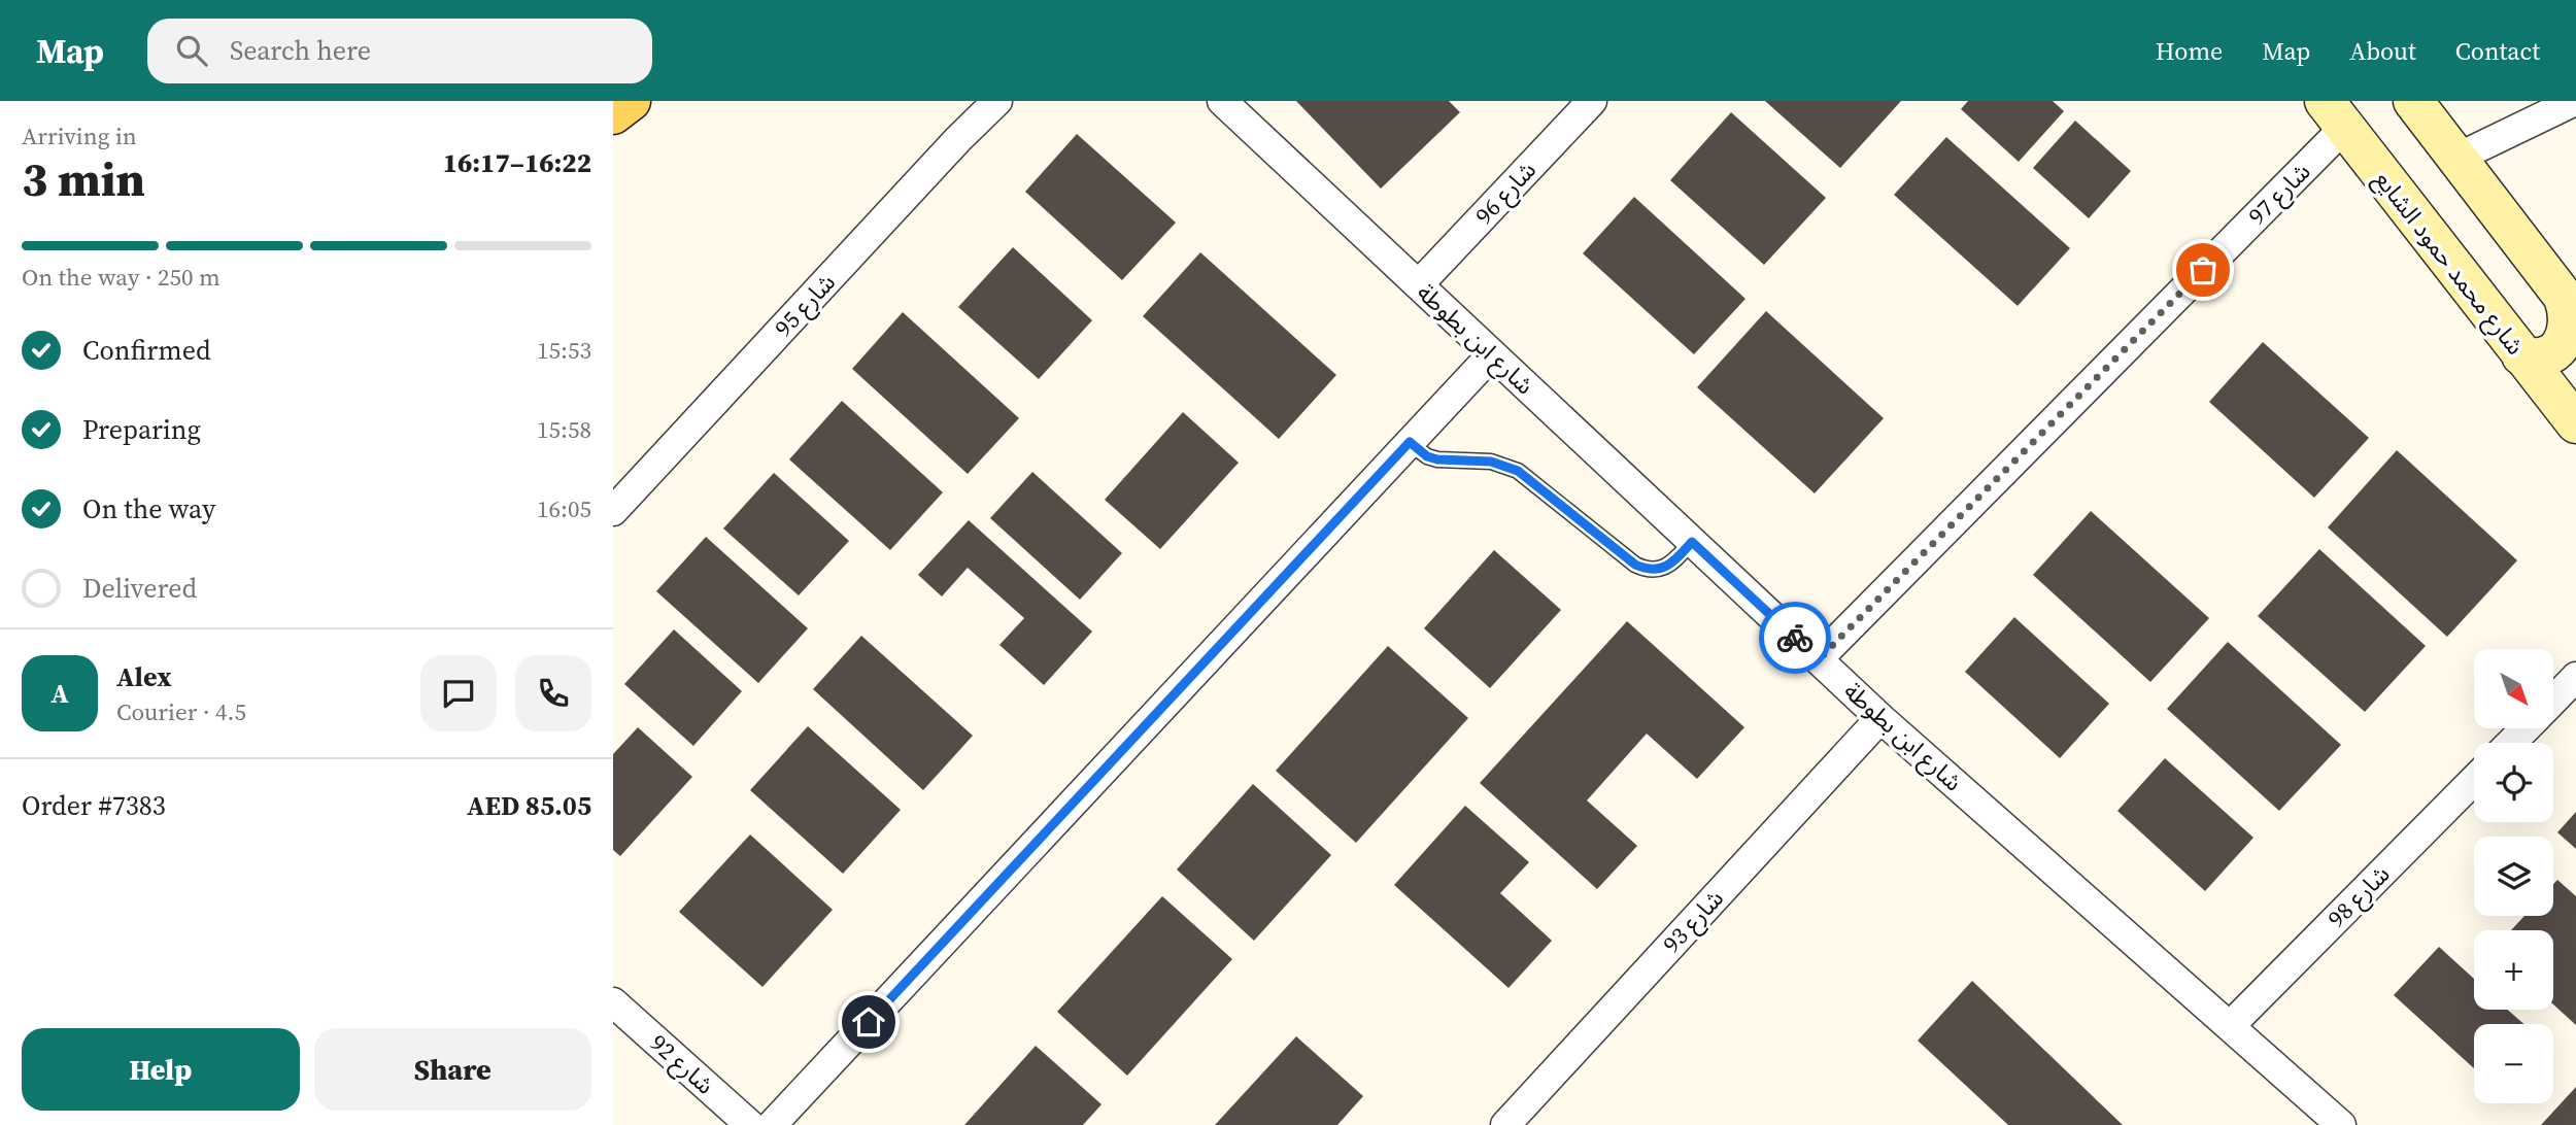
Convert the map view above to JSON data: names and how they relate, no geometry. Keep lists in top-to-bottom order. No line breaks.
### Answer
{"streets":{"main road":["شارع محمد حمود الشايع"],"street":["شارع 96","شارع 97","شارع 95","شارع ابن بطوطة","شارع 98","شارع 93","شارع 92"]},"crossings":[["شارع 96","شارع ابن بطوطة"],["شارع 97","شارع محمد حمود الشايع"],["شارع 97","شارع ابن بطوطة"],["شارع ابن بطوطة","شارع 98"],["شارع ابن بطوطة","شارع 93"]],"north":"bottom right","page":{"header":"Map","search":"Search here","nav":["Home","Map","About","Contact"],"heading":["3 min","Arriving in","16:17–16:22"],"panel":["Alex","Courier · 4.5","Order #7383","AED 85.05"],"bar":"On the way · 250 m","list":[["Confirmed","15:53"],["Preparing","15:58"],["On the way","16:05"],"Delivered"],"map_buttons":["+","−"],"round":"A","buttons":["Help","Share"]}}
